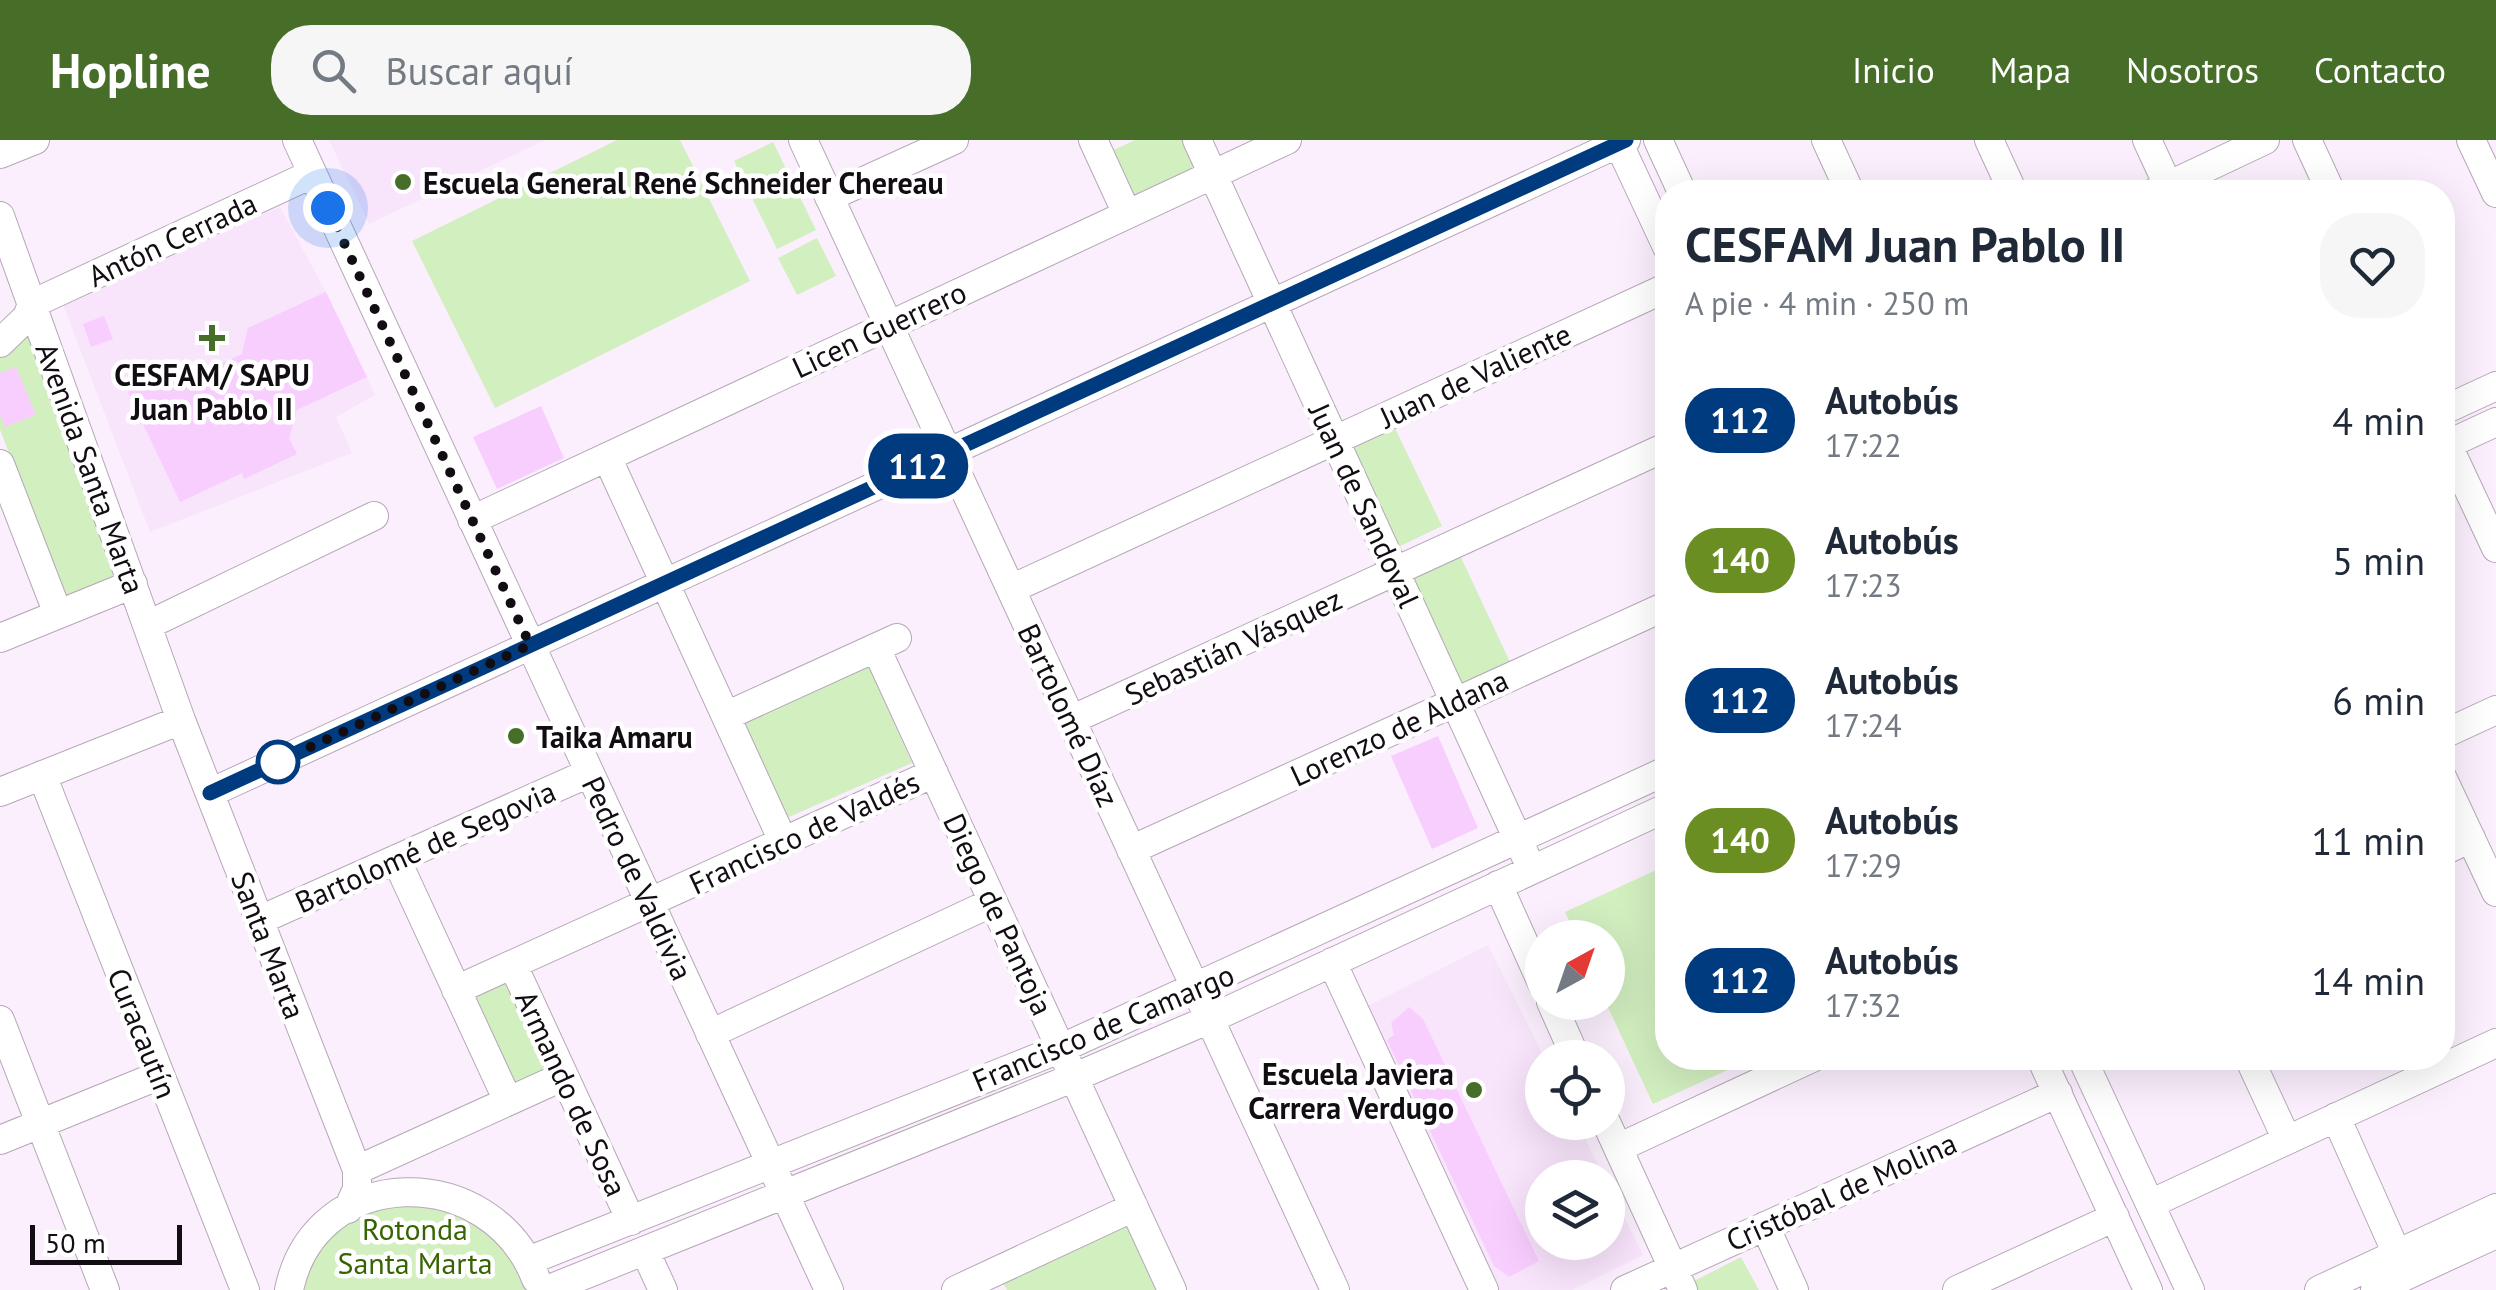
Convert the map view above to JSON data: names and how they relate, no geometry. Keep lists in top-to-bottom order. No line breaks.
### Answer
{"streets":{"street":["Antón Cerrada","Licen Guerrero","Juan de Valiente","Avenida Santa Marta","Juan de Sandoval","Sebastián Vásquez","Bartolomé Díaz","Lorenzo de Aldana","Francisco de Valdés","Bartolomé de Segovia","Pedro de Valdivia","Diego de Pantoja","Santa Marta","Francisco de Camargo","Curacautín","Armando de Sosa","Cristóbal de Molina"]},"crossings":[["Antón Cerrada","Avenida Santa Marta"],["Antón Cerrada","Pedro de Valdivia"],["Licen Guerrero","Juan de Sandoval"],["Licen Guerrero","Bartolomé Díaz"],["Licen Guerrero","Pedro de Valdivia"],["Juan de Valiente","Juan de Sandoval"],["Juan de Valiente","Bartolomé Díaz"],["Avenida Santa Marta","Santa Marta"],["Juan de Sandoval","Sebastián Vásquez"],["Juan de Sandoval","Lorenzo de Aldana"],["Juan de Sandoval","Francisco de Camargo"],["Sebastián Vásquez","Bartolomé Díaz"],["Bartolomé Díaz","Lorenzo de Aldana"],["Bartolomé Díaz","Francisco de Camargo"],["Francisco de Valdés","Pedro de Valdivia"],["Francisco de Valdés","Diego de Pantoja"],["Francisco de Valdés","Armando de Sosa"],["Bartolomé de Segovia","Pedro de Valdivia"],["Bartolomé de Segovia","Santa Marta"],["Pedro de Valdivia","Francisco de Camargo"],["Diego de Pantoja","Francisco de Camargo"],["Francisco de Camargo","Armando de Sosa"]],"parks":["Rotonda Santa Marta"],"places":{"other":["Escuela General René Schneider Chereau","Taika Amaru","Escuela Javiera Carrera Verdugo"],"health":["CESFAM/ SAPU Juan Pablo II"]},"lines":["bus line 112"],"scale_bar":"50 m","north":"top right","page":{"header":"Hopline","search":"Buscar aquí","nav":["Inicio","Mapa","Nosotros","Contacto"],"on_map":"112","heading":["CESFAM Juan Pablo II","A pie · 4 min · 250 m"],"list":[{"mark":"112","name":"Autobús","note":"17:22","value":"4 min"},{"mark":"140","name":"Autobús","note":"17:23","value":"5 min"},{"mark":"112","name":"Autobús","note":"17:24","value":"6 min"},{"mark":"140","name":"Autobús","note":"17:29","value":"11 min"},{"mark":"112","name":"Autobús","note":"17:32","value":"14 min"}],"scale":"50 m"}}
